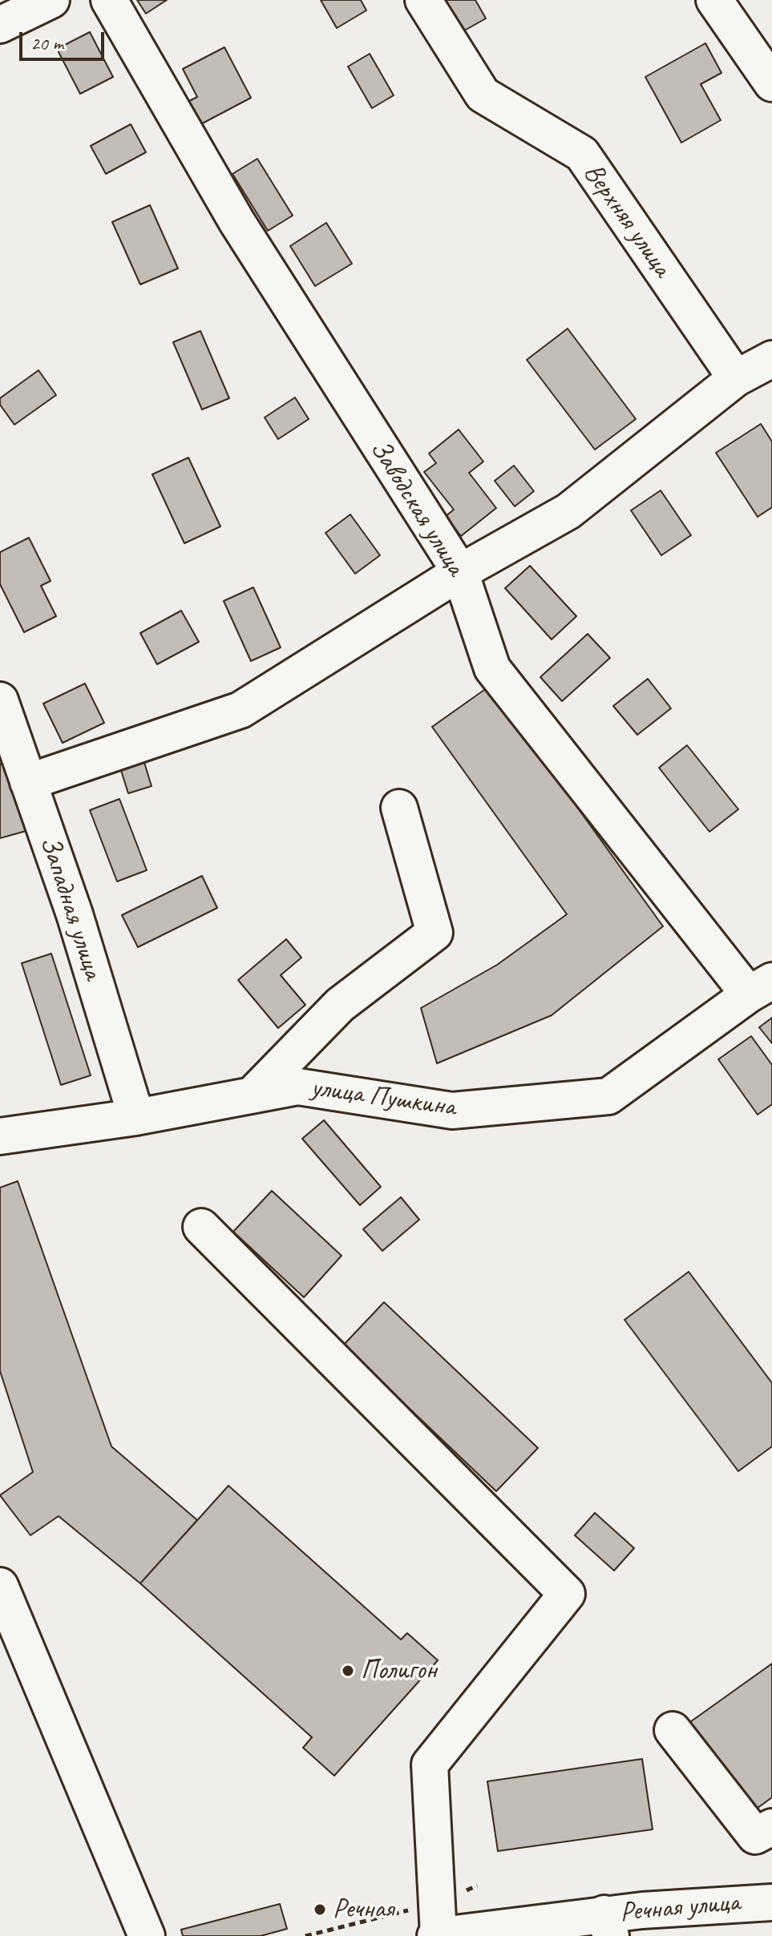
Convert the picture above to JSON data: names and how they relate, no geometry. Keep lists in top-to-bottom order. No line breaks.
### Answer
{"streets":{"street":["Верхняя улица","Заводская улица","Западная улица","улица Пушкина","Речная улица"]},"crossings":[["Заводская улица","улица Пушкина"],["Западная улица","улица Пушкина"]],"places":["Полигон","Речная"],"scale_bar":"20 m"}
